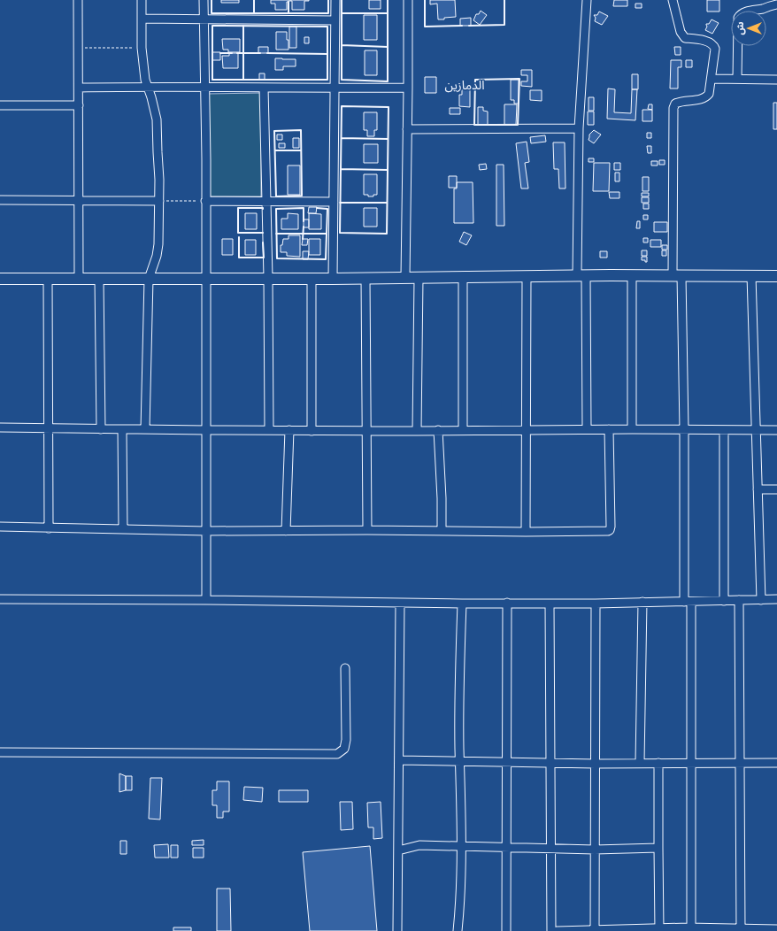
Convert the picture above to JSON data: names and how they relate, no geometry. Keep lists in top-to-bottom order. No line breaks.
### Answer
{"districts":["الدمازين"],"north":"left"}
